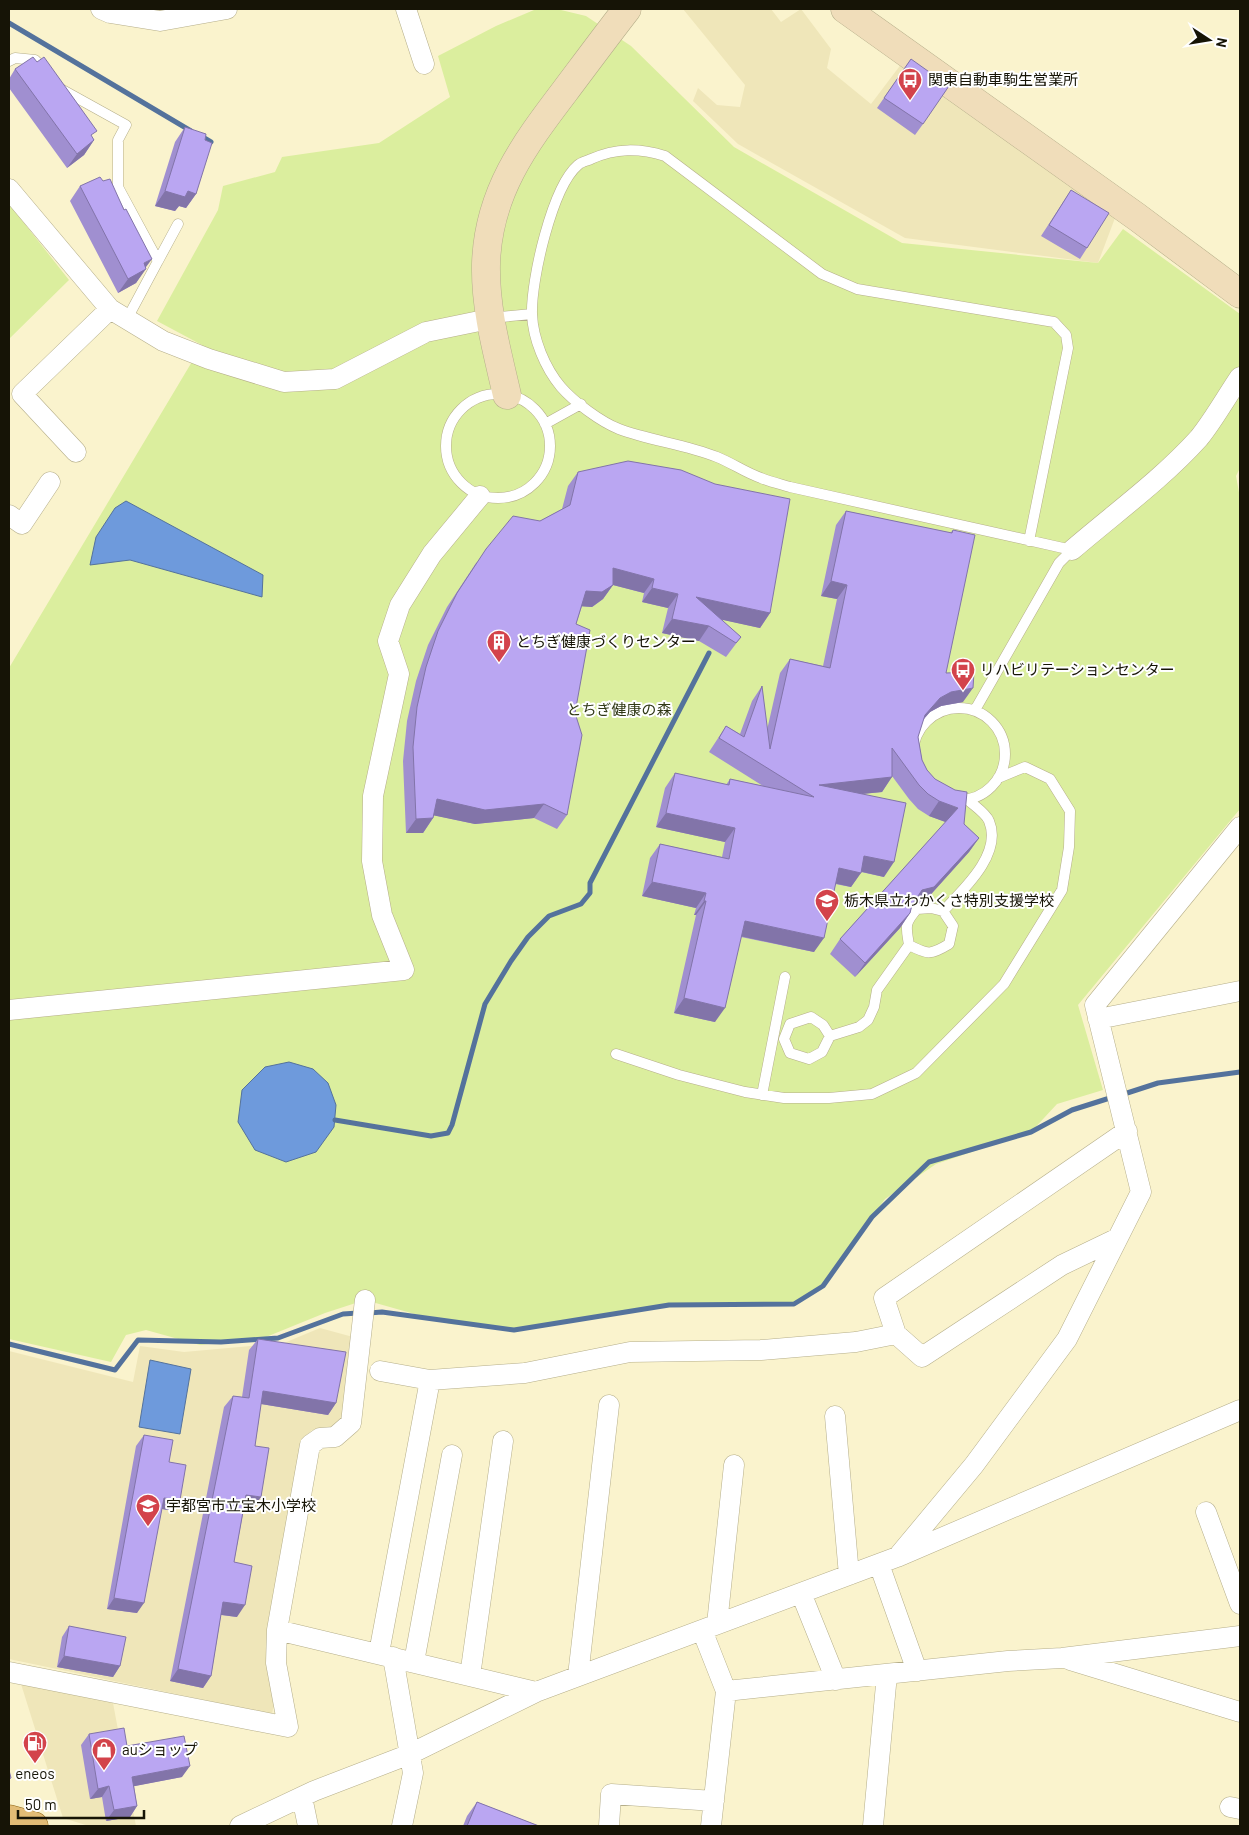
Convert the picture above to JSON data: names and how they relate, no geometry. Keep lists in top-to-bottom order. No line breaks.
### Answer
{"parks":["とちぎ健康の森"],"places":{"bus stop":["関東自動車駒生営業所","リハビリテーションセンター"],"building":["とちぎ健康づくりセンター"],"school or university":["栃木県立わかくさ特別支援学校","宇都宮市立宝木小学校"],"fuel station":["eneos"],"shop":["auショップ"]},"scale_bar":"50 m","north":"right"}
